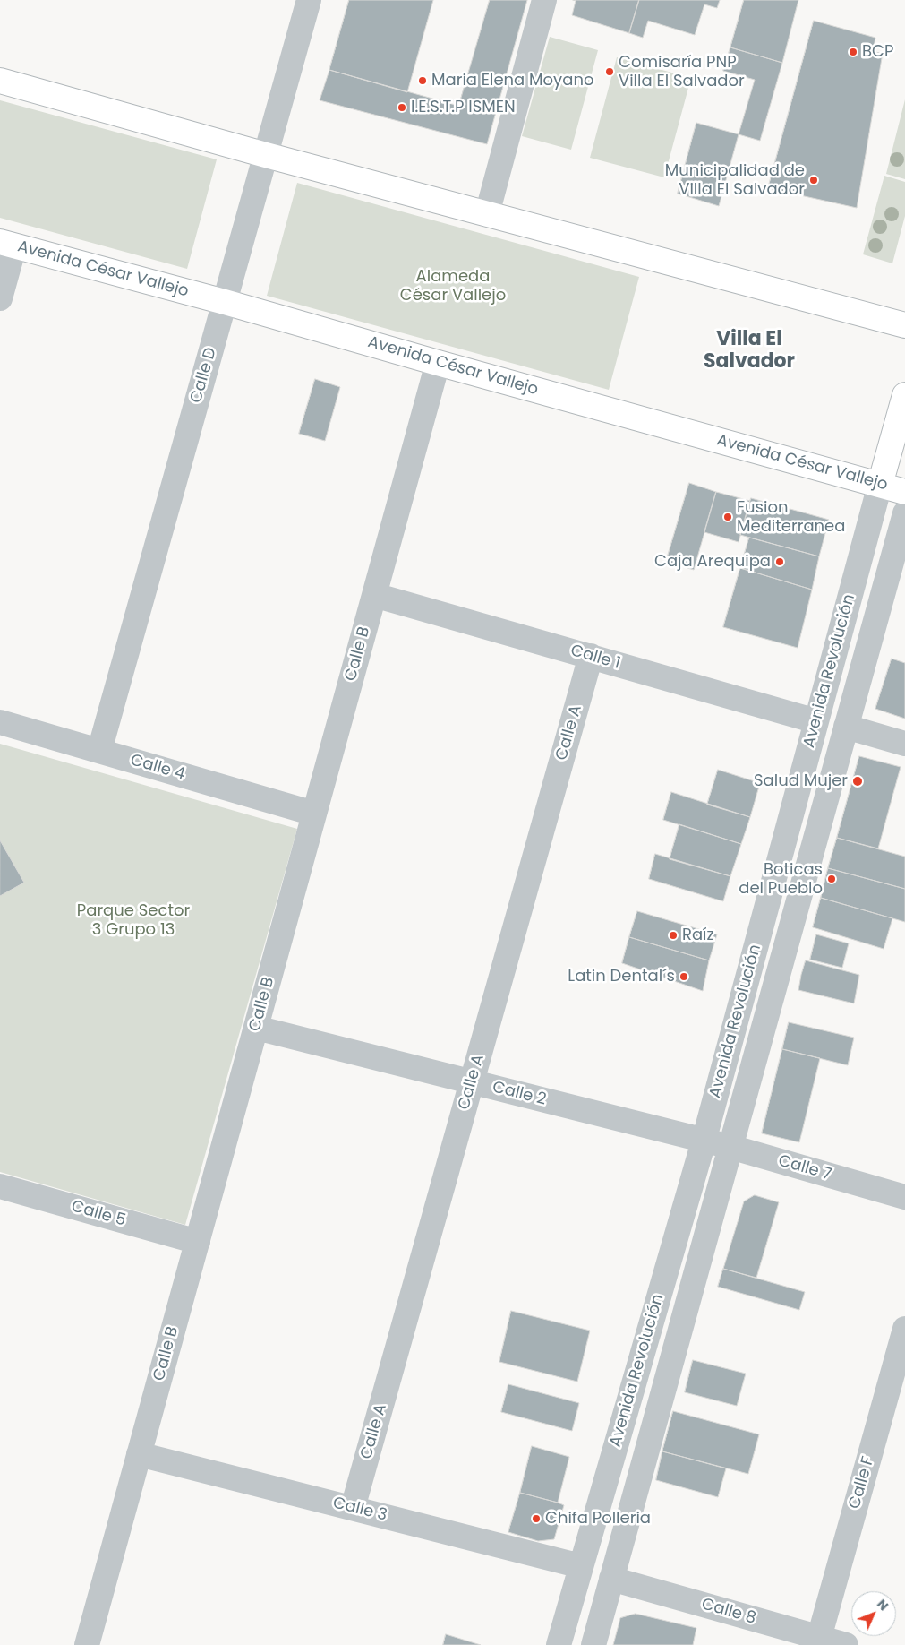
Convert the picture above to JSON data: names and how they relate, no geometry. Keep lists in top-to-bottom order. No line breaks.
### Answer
{"streets":{"main road":["Avenida César Vallejo","Avenida Revolución"],"street":["Calle D","Calle B","Calle 1","Calle A","Calle 4","Calle 2","Calle 7","Calle 5","Calle F","Calle 3","Calle 8"]},"crossings":[["Avenida César Vallejo","Calle D"],["Avenida César Vallejo","Calle B"],["Avenida César Vallejo","Avenida Revolución"],["Calle D","Calle 4"],["Calle B","Calle 1"],["Calle B","Calle 4"],["Calle B","Calle 2"],["Calle B","Calle 5"],["Calle B","Calle 3"],["Calle 1","Avenida Revolución"],["Calle 1","Calle A"],["Avenida Revolución","Calle 2"],["Avenida Revolución","Calle 7"],["Avenida Revolución","Calle 3"],["Avenida Revolución","Calle 8"],["Calle A","Calle 2"],["Calle A","Calle 3"],["Calle 2","Calle 7"],["Calle F","Calle 8"]],"districts":["Villa El Salvador"],"parks":["Alameda César Vallejo","Parque Sector 3 Grupo 13"],"places":["BCP","Comisaría PNP Villa El Salvador","Maria Elena Moyano","I.E.S.T.P ISMEN","Municipalidad de Villa El Salvador","Fusion Mediterranea","Caja Arequipa","Salud Mujer","Boticas del Pueblo","Raíz","Latin Dental´s","Chifa Polleria"],"north":"top right"}
